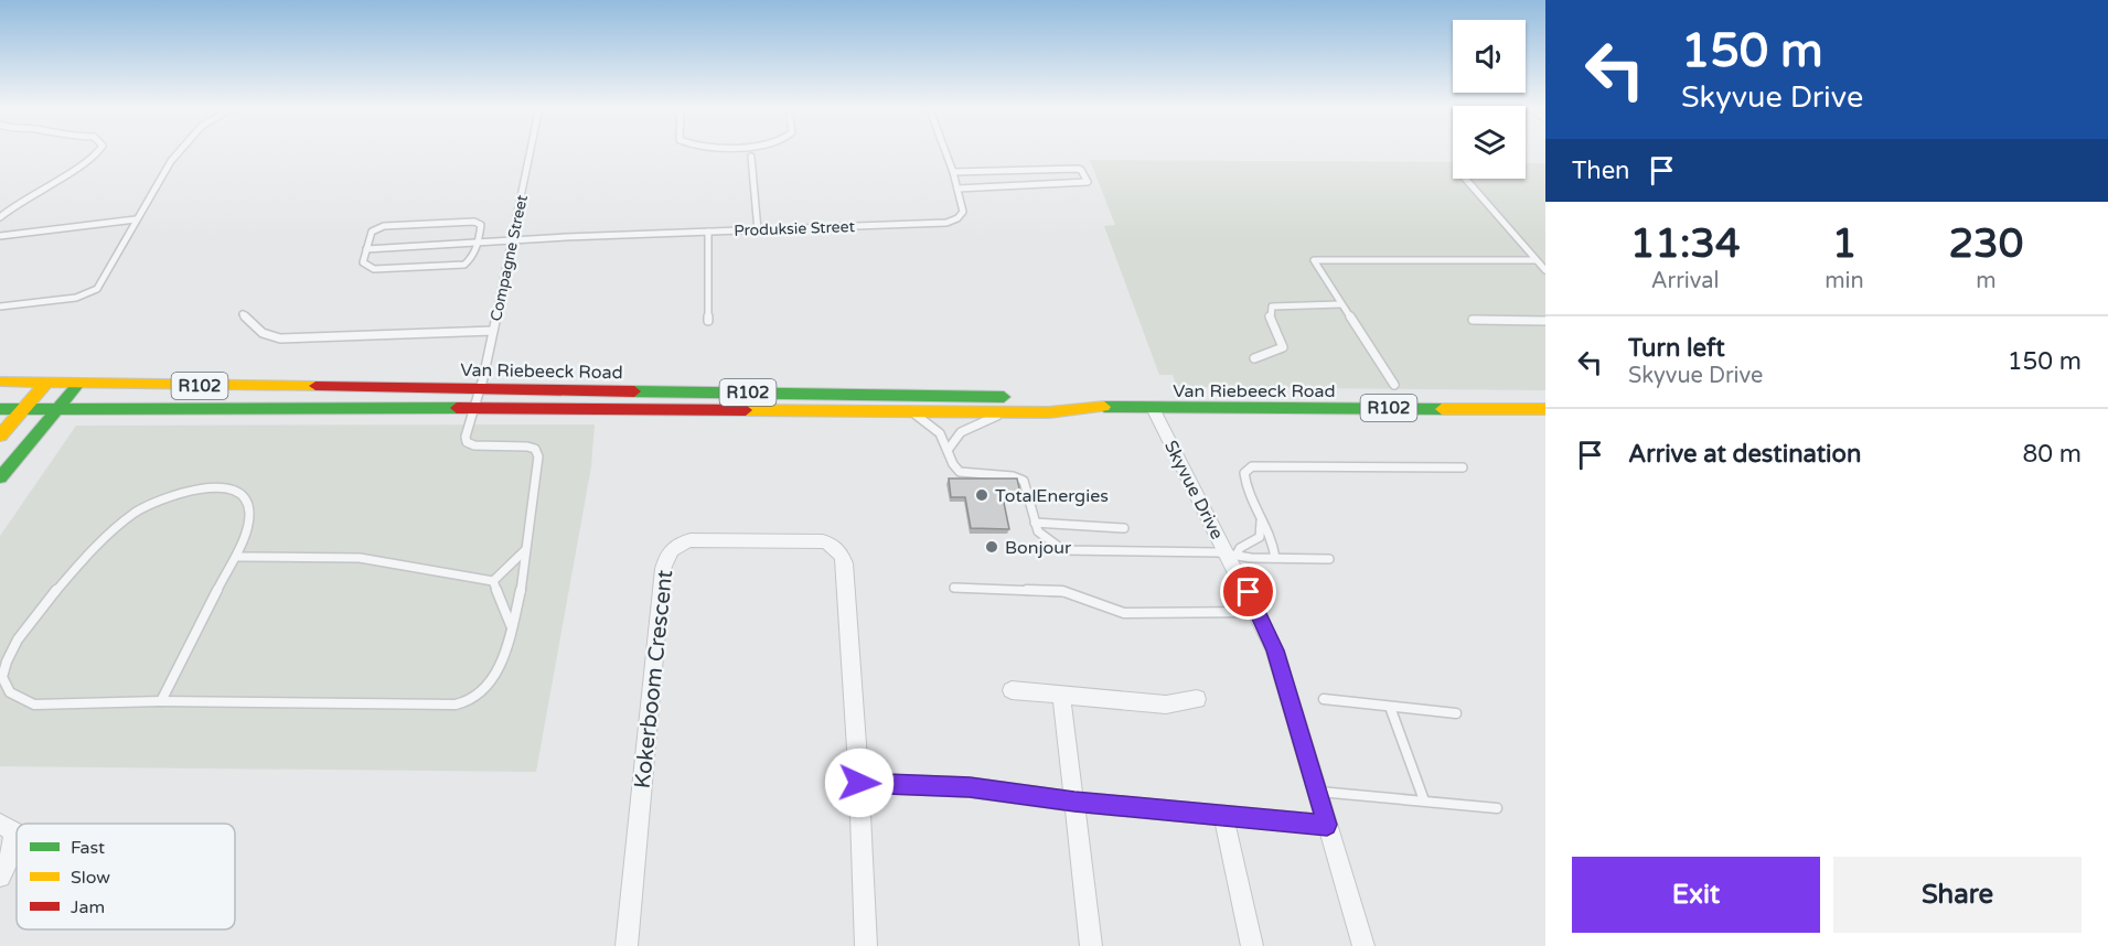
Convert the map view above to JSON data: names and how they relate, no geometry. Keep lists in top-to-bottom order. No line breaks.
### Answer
{"streets":{"main road":["Van Riebeeck Road","R102"],"street":["Skyvue Drive","Kokerboom Crescent"],"lane":["Produksie Street","Compagne Street"]},"crossings":[["Produksie Street","Compagne Street"],["Compagne Street","Van Riebeeck Road"],["Van Riebeeck Road","Skyvue Drive"]],"places":["TotalEnergies","Bonjour"],"legend":["Fast","Slow","Jam"],"page":{"turn":["150 m","Skyvue Drive"],"then":"Then","eta":["11:34","Arrival","1","min","230","m"],"list":[{"name":"Turn left","note":"Skyvue Drive","value":"150 m"},{"name":"Arrive at destination","value":"80 m"}],"buttons":["Exit","Share"]}}
